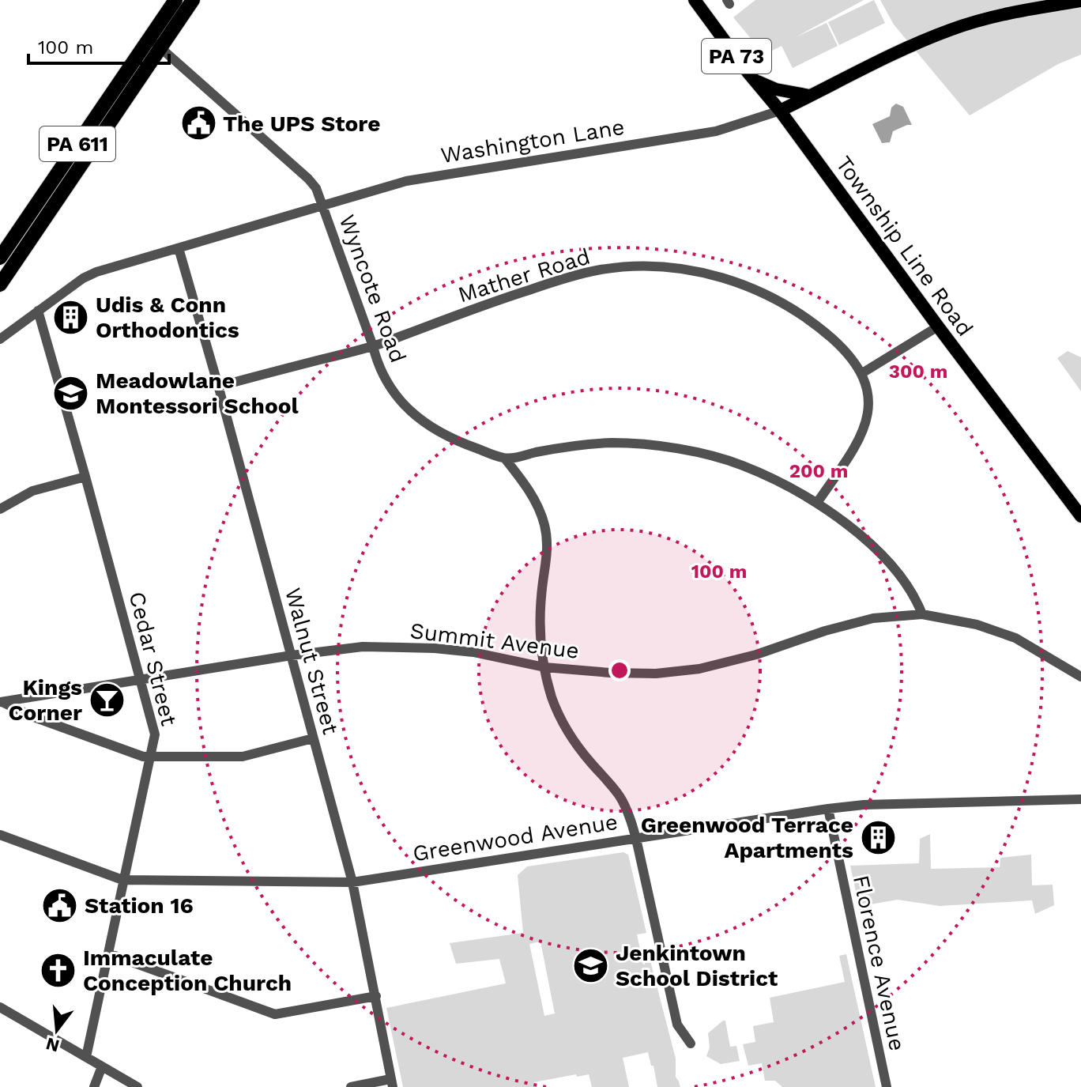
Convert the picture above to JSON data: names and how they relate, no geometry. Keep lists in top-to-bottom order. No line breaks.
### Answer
{"streets":{"highway":["PA 611"],"main road":["PA 73","Washington Lane","Township Line Road"],"street":["Mather Road","Wyncote Road","Summit Avenue","Cedar Street","Walnut Street","Greenwood Avenue","Florence Avenue"]},"crossings":[["Washington Lane","Township Line Road"],["Washington Lane","Wyncote Road"],["Washington Lane","Cedar Street"],["Washington Lane","Walnut Street"],["PA 611","Wyncote Road"],["Mather Road","Wyncote Road"],["Mather Road","Walnut Street"],["Summit Avenue","Cedar Street"],["Summit Avenue","Walnut Street"],["Cedar Street","Greenwood Avenue"],["Walnut Street","Greenwood Avenue"],["Greenwood Avenue","Florence Avenue"]],"places":{"public building":["The UPS Store","Station 16"],"building":["Udis & Conn Orthodontics","Greenwood Terrace Apartments"],"school or university":["Meadowlane Montessori School","Jenkintown School District"],"bar":["Kings Corner"],"church":["Immaculate Conception Church"]},"scale_bar":"100 m","north":"bottom","rings":["300 m","200 m","100 m"]}
